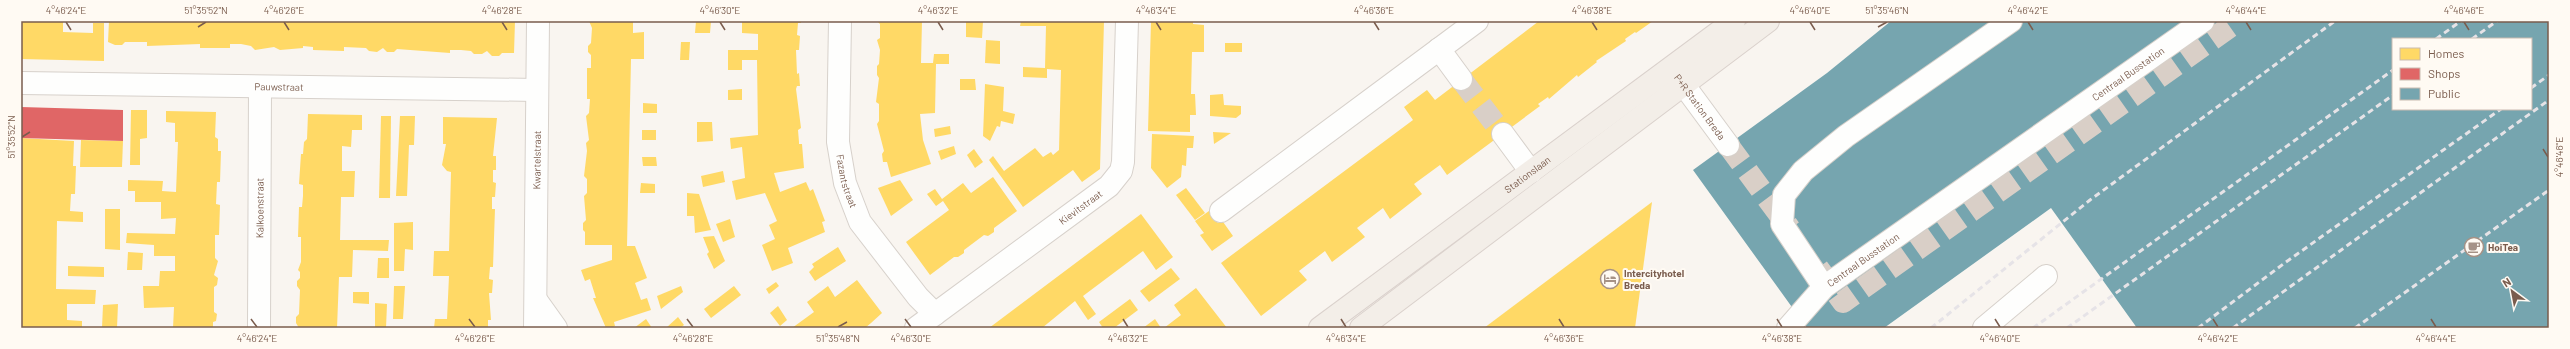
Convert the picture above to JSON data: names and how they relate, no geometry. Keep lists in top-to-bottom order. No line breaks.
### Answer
{"streets":{"main road":["Stationslaan"],"street":["Centraal Busstation","Pauwstraat","P+R Station Breda","Kwartelstraat","Fazantstraat","Kievitstraat","Kalkoenstraat"]},"crossings":[["Pauwstraat","Kwartelstraat"],["Pauwstraat","Kalkoenstraat"],["P+R Station Breda","Stationslaan"],["Fazantstraat","Kievitstraat"]],"places":{"cafe":["HoiTea"],"hotel":["Intercityhotel Breda"]},"legend":["Homes","Shops","Public"],"north":"top left","coordinates":["4°46'24\"E","51°35'52\"N","4°46'26\"E","4°46'28\"E","4°46'30\"E","4°46'32\"E","4°46'34\"E","4°46'36\"E","4°46'38\"E","4°46'40\"E","51°35'46\"N","4°46'42\"E","4°46'44\"E","4°46'46\"E","51°35'48\"N"]}
